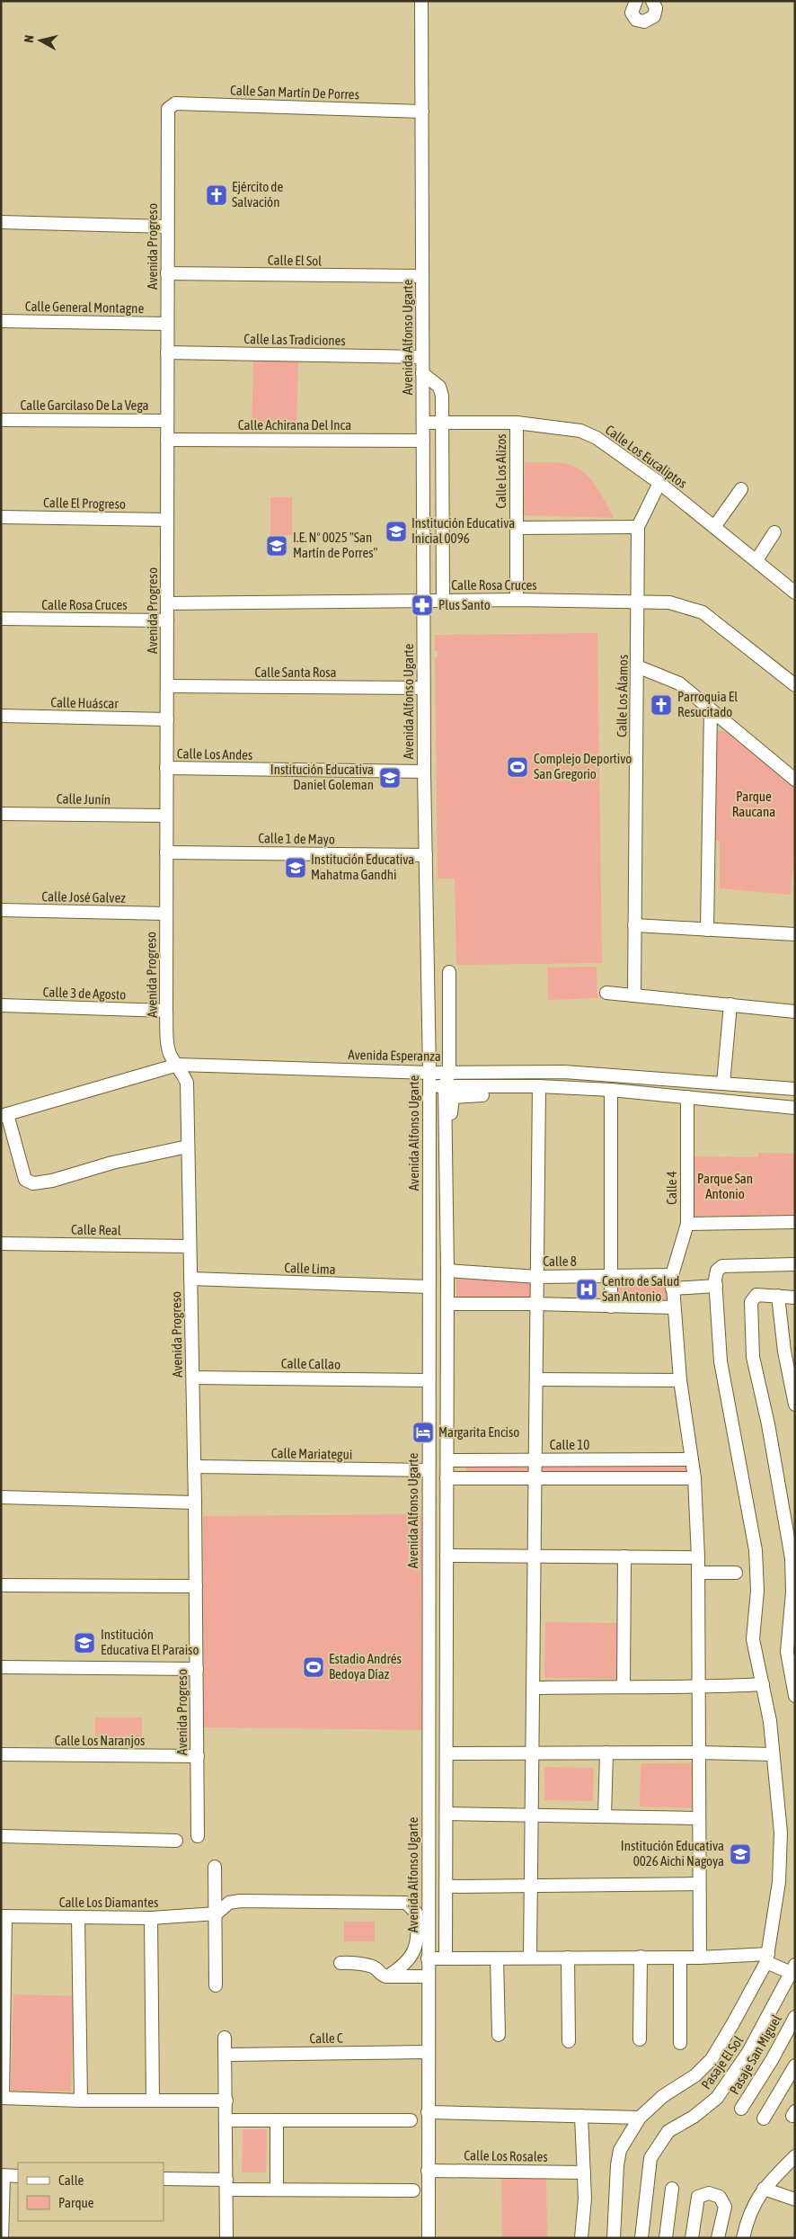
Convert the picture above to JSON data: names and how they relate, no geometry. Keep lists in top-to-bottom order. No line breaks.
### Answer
{"streets":{"street":["Calle San Martín De Porres","Avenida Progreso","Calle El Sol","Calle General Montagne","Avenida Alfonso Ugarte","Calle Las Tradiciones","Calle Garcilaso De La Vega","Calle Achirana Del Inca","Calle Los Eucaliptos","Calle Los Alizos","Calle El Progreso","Calle Rosa Cruces","Calle Santa Rosa","Calle Los Álamos","Calle Huáscar","Calle Los Andes","Calle Junín","Calle 1 de Mayo","Calle José Galvez","Calle 3 de Agosto","Avenida Esperanza","Calle 4","Calle Real","Calle 8","Calle Lima","Calle Callao","Calle 10","Calle Mariategui","Calle Los Naranjos","Calle Los Diamantes","Calle C","Pasaje San Miguel","Pasaje El Sol","Calle Los Rosales"]},"crossings":[["Calle San Martín De Porres","Avenida Progreso"],["Calle San Martín De Porres","Avenida Alfonso Ugarte"],["Avenida Progreso","Calle El Sol"],["Avenida Progreso","Calle General Montagne"],["Avenida Progreso","Calle Las Tradiciones"],["Avenida Progreso","Calle Garcilaso De La Vega"],["Avenida Progreso","Calle Achirana Del Inca"],["Avenida Progreso","Calle El Progreso"],["Avenida Progreso","Calle Rosa Cruces"],["Avenida Progreso","Calle Santa Rosa"],["Avenida Progreso","Calle Huáscar"],["Avenida Progreso","Calle Los Andes"],["Avenida Progreso","Calle Junín"],["Avenida Progreso","Calle 1 de Mayo"],["Avenida Progreso","Calle José Galvez"],["Avenida Progreso","Calle 3 de Agosto"],["Avenida Progreso","Avenida Esperanza"],["Avenida Progreso","Calle Real"],["Avenida Progreso","Calle Lima"],["Avenida Progreso","Calle Callao"],["Avenida Progreso","Calle Mariategui"],["Avenida Progreso","Calle Los Naranjos"],["Calle El Sol","Avenida Alfonso Ugarte"],["Avenida Alfonso Ugarte","Calle Las Tradiciones"],["Avenida Alfonso Ugarte","Calle Achirana Del Inca"],["Avenida Alfonso Ugarte","Calle Los Eucaliptos"],["Avenida Alfonso Ugarte","Calle Rosa Cruces"],["Avenida Alfonso Ugarte","Calle Santa Rosa"],["Avenida Alfonso Ugarte","Calle Los Andes"],["Avenida Alfonso Ugarte","Calle 1 de Mayo"],["Avenida Alfonso Ugarte","Avenida Esperanza"],["Avenida Alfonso Ugarte","Calle Lima"],["Avenida Alfonso Ugarte","Calle Callao"],["Avenida Alfonso Ugarte","Calle Mariategui"],["Avenida Alfonso Ugarte","Calle C"],["Avenida Alfonso Ugarte","Calle Los Rosales"],["Calle Los Eucaliptos","Calle Los Alizos"],["Calle Los Eucaliptos","Calle Los Álamos"],["Calle Los Alizos","Calle Rosa Cruces"],["Calle Rosa Cruces","Calle Los Álamos"],["Calle 4","Calle 8"],["Calle 4","Calle 10"]],"parks":["Parque Raucana","Parque San Antonio"],"places":{"church":["Ejército de Salvación","Parroquia El Resucitado"],"school or university":["Institución Educativa Inicial 0096","I.E. N° 0025 \"San Martín de Porres\"","Institución Educativa Daniel Goleman","Institución Educativa Mahatma Gandhi","Institución Educativa El Paraiso","Institución Educativa 0026 Aichi Nagoya"],"pharmacy":["Plus Santo"],"sports":["Complejo Deportivo San Gregorio","Estadio Andrés Bedoya Díaz"],"hospital":["Centro de Salud San Antonio"],"hotel":["Margarita Enciso"]},"legend":["Calle","Parque"],"north":"left"}
